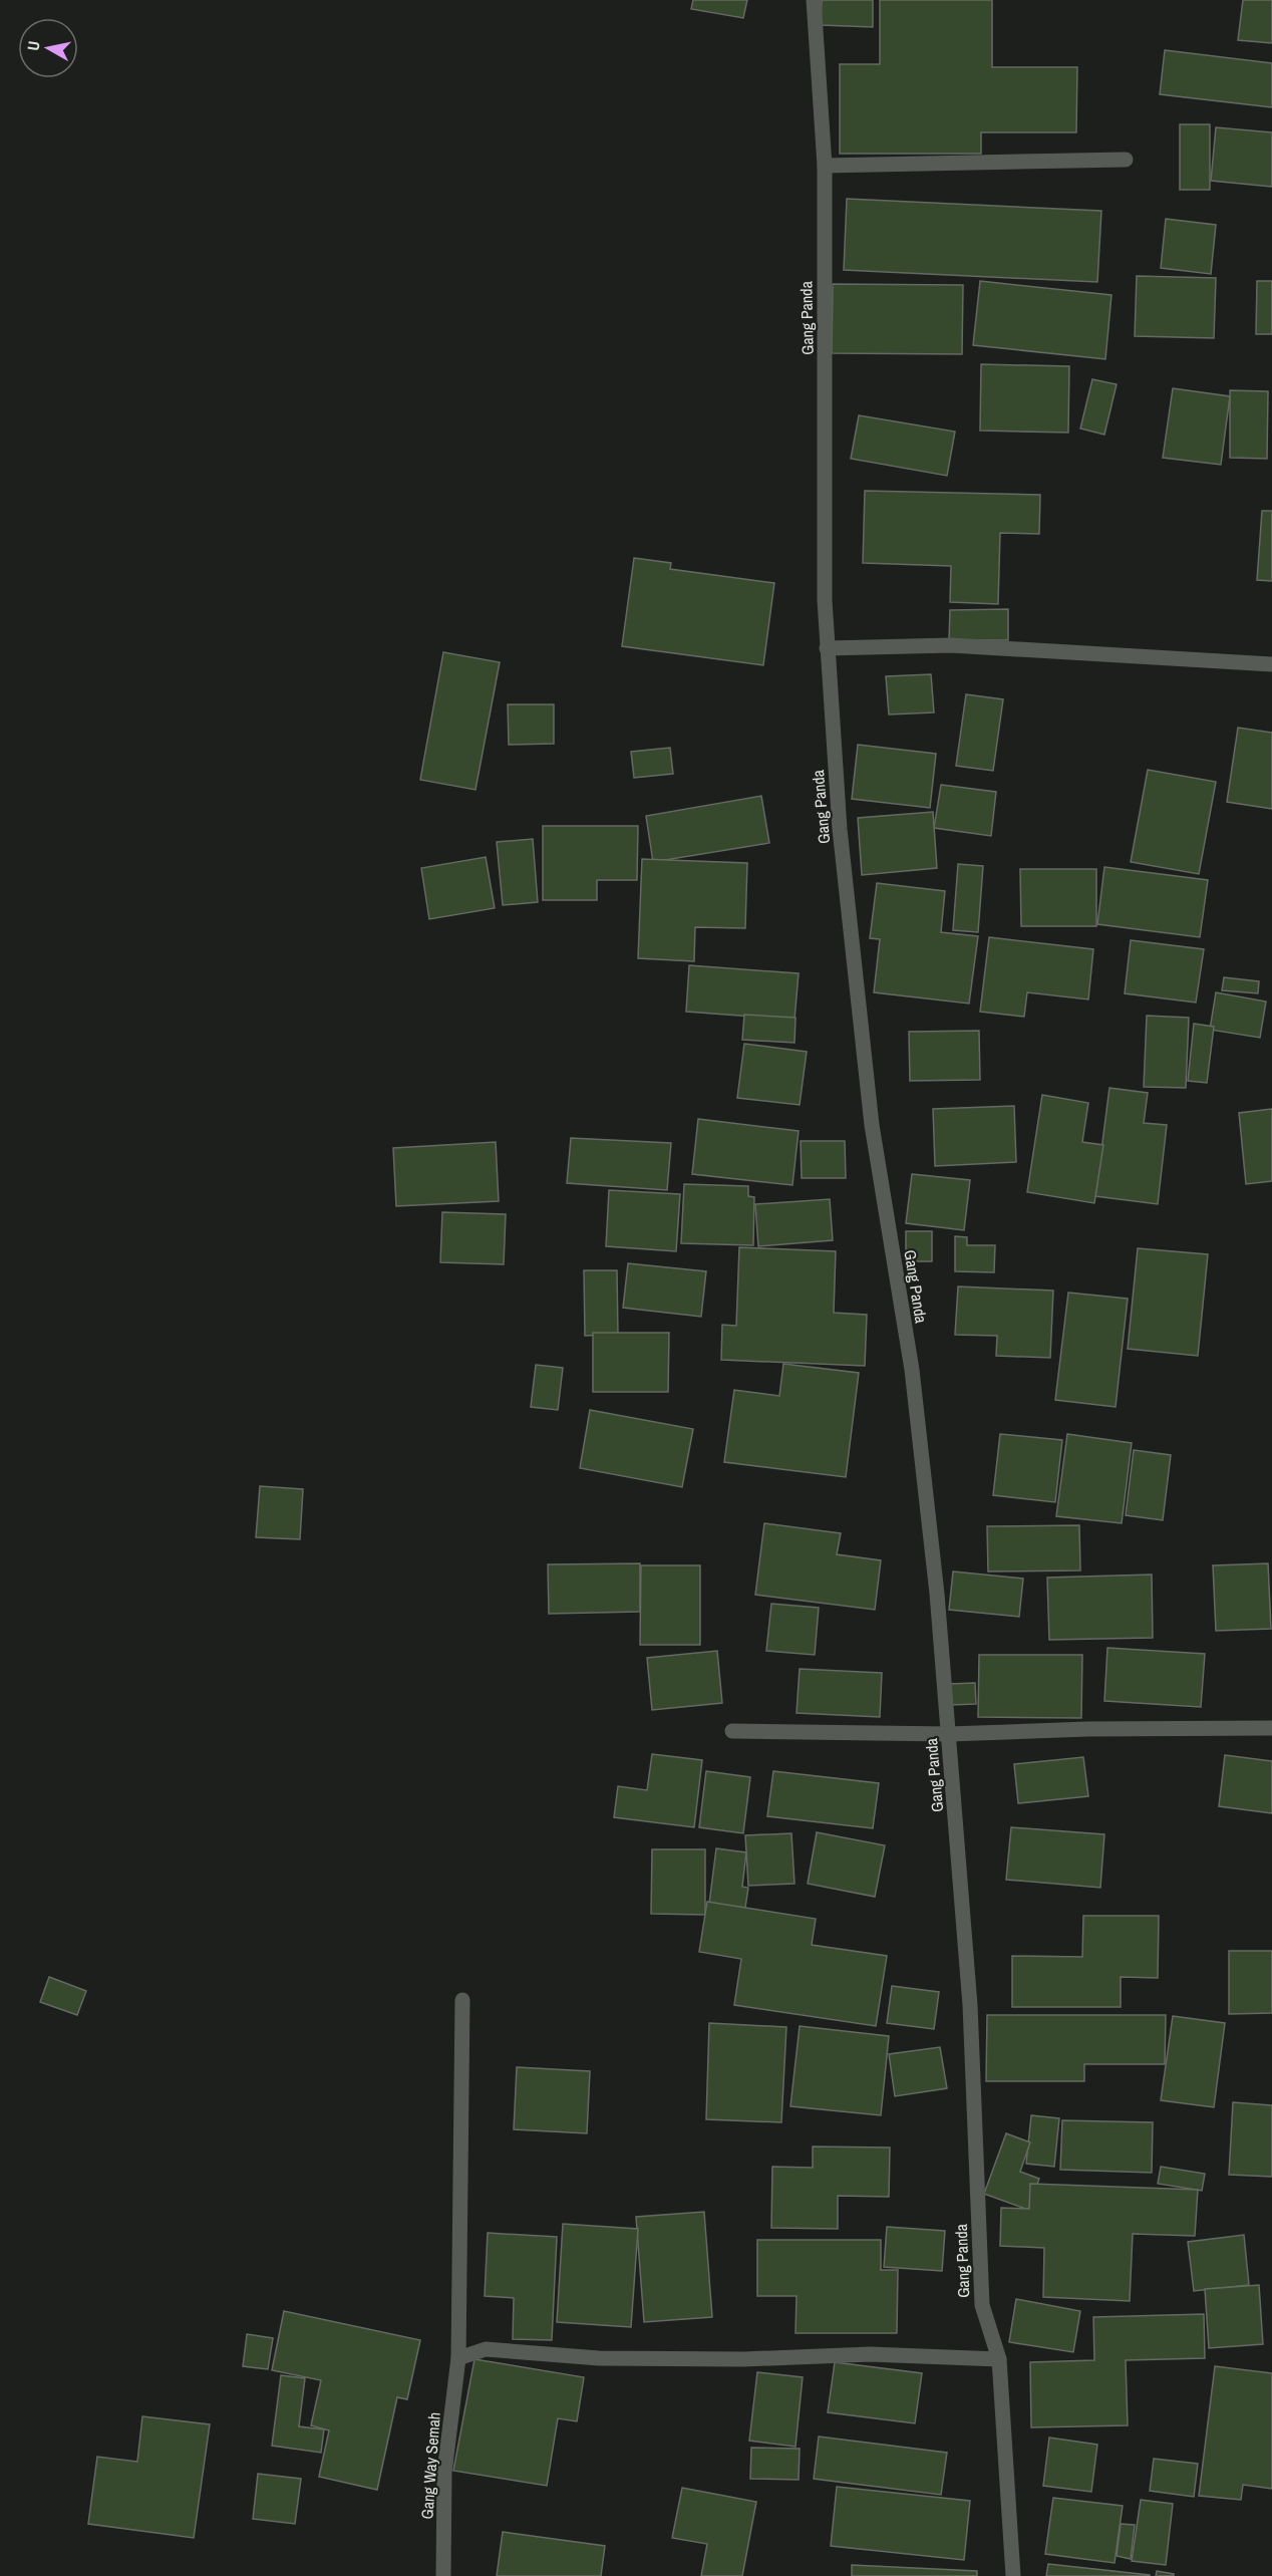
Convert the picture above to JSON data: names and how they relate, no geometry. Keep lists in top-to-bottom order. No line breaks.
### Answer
{"streets":{"street":["Gang Panda","Gang Way Semah"]},"north":"left"}
